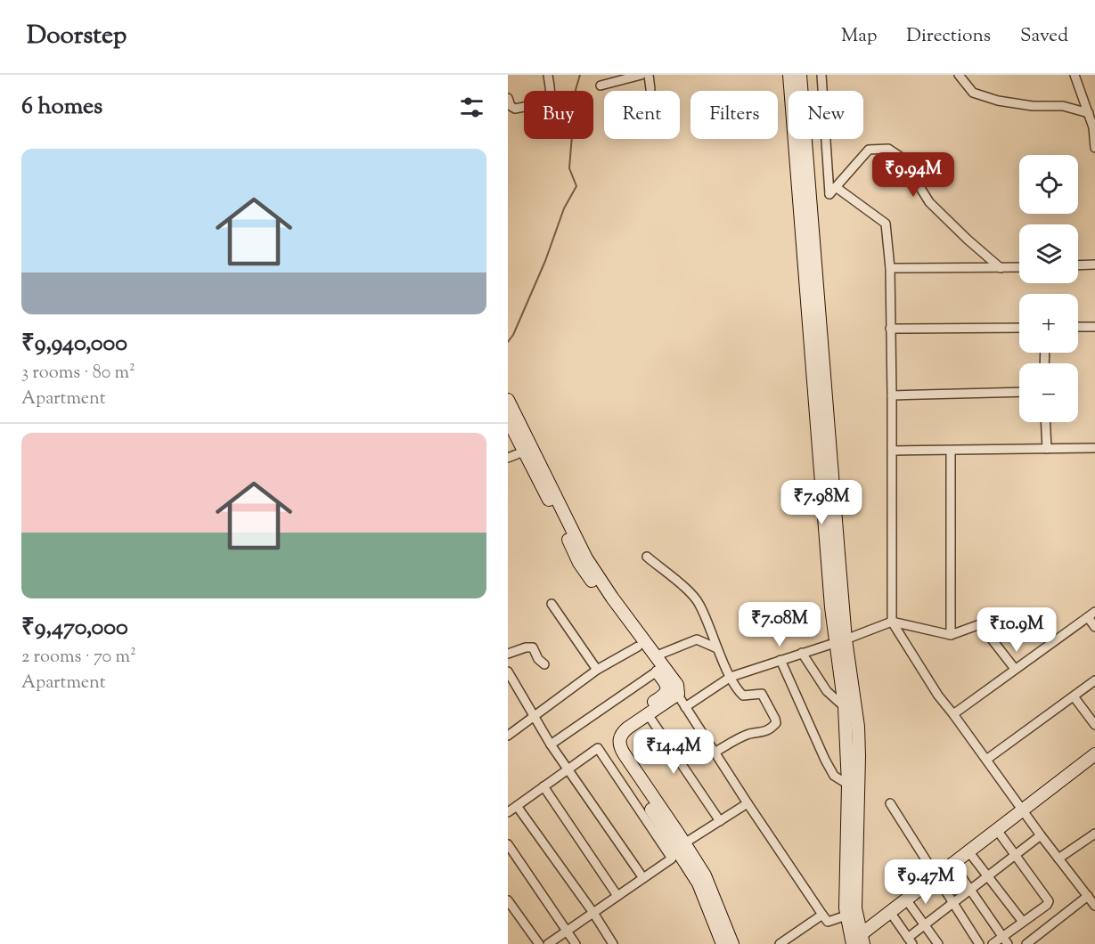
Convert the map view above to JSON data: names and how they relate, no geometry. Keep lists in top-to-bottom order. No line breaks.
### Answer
{"page":{"header":"Doorstep","nav":["Map","Directions","Saved"],"heading":"6 homes","chip":["Buy","Rent","Filters","New"],"list":[{"name":"₹9,940,000","note":"3 rooms · 80 m² · Apartment"},{"name":"₹9,470,000","note":"2 rooms · 70 m² · Apartment"}],"price":["₹9.94M","₹7.98M","₹7.08M","₹10.9M","₹14.4M","₹9.47M"],"map_buttons":["+","−"]}}
